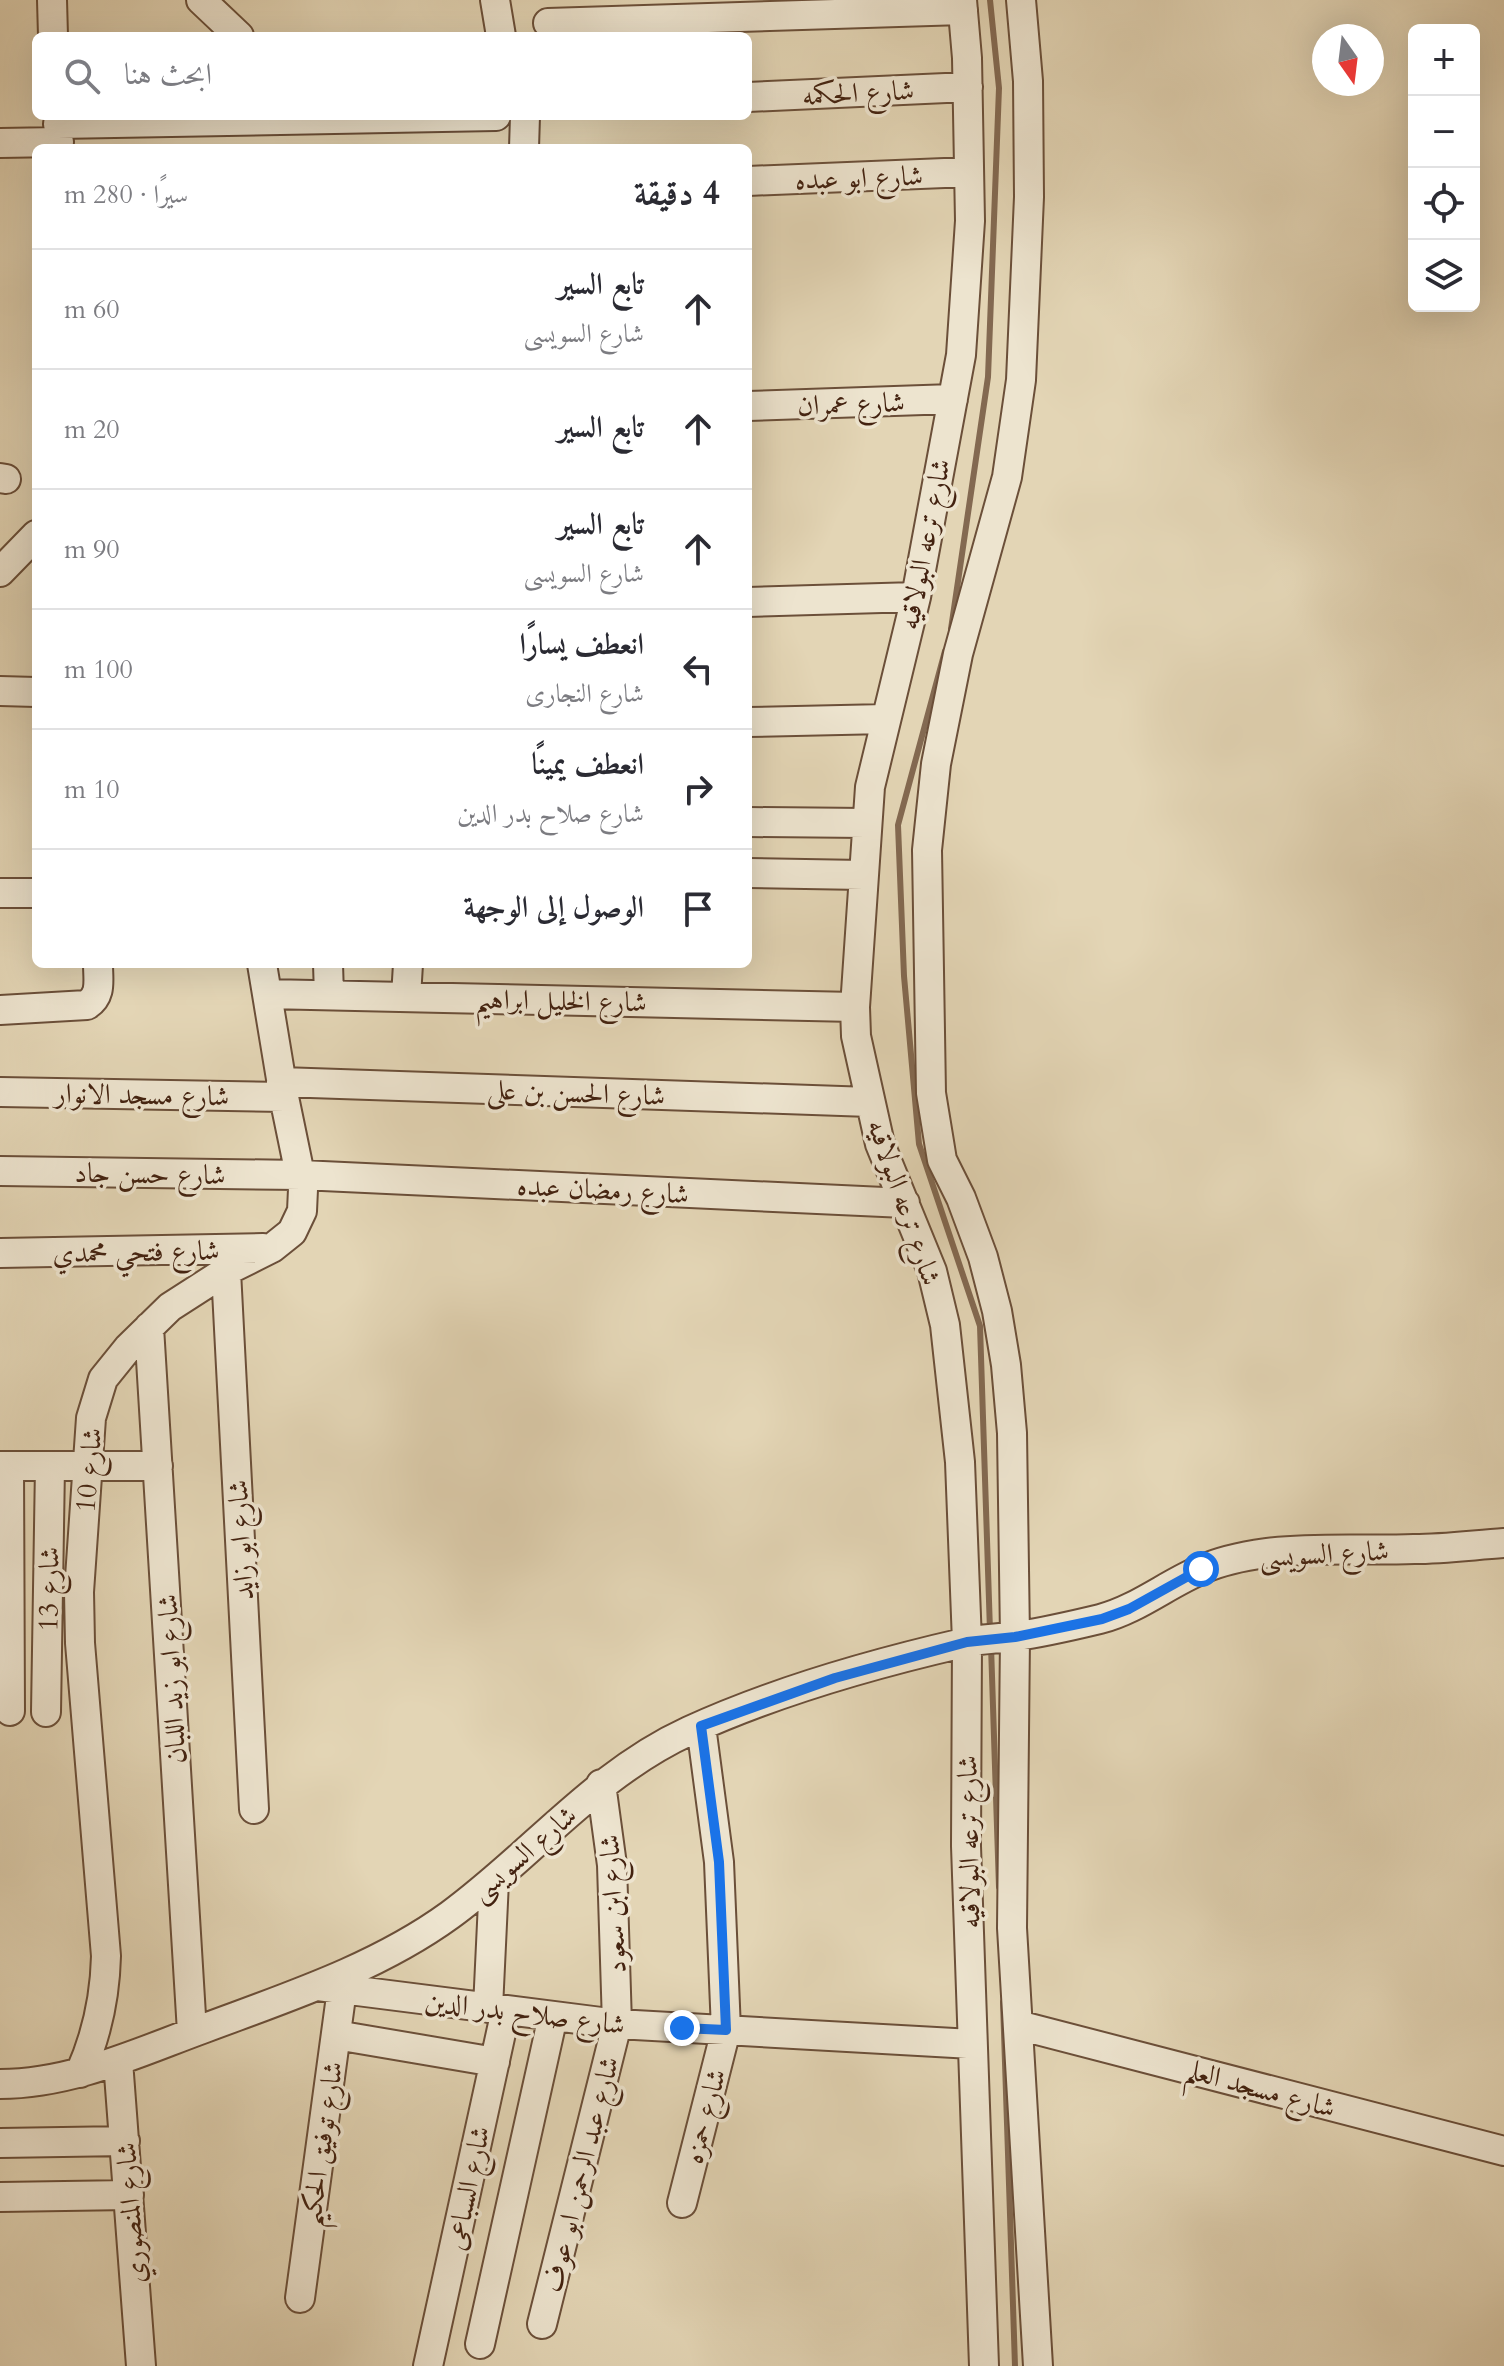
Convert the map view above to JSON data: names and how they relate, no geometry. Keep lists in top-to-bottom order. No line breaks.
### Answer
{"streets":{"street":["شارع الحكمه","شارع ابو عبده","شارع عمران","شارع ترعه البولاقيه","شارع الخليل ابراهيم","شارع الحسن بن على","شارع مسجد الانوار","شارع حسن جاد","شارع رمضان عبده","شارع فتحي محمدي","شارع 10","شارع ابو زايد","شارع السويسى","شارع 13","شارع ابو زيد اللبان","شارع ابن سعود","شارع صلاح بدر الدين","شارع مسجد العلم","شارع حمزه","شارع توفيق الحكيم","شارع عبد الرحمن ابو عوف","شارع السباعى","شارع المنصوري"]},"crossings":[["شارع الحكمه","شارع ترعه البولاقيه"],["شارع ابو عبده","شارع ترعه البولاقيه"],["شارع عمران","شارع ترعه البولاقيه"],["شارع ترعه البولاقيه","شارع الخليل ابراهيم"],["شارع ترعه البولاقيه","شارع الحسن بن على"],["شارع ترعه البولاقيه","شارع رمضان عبده"],["شارع ترعه البولاقيه","شارع السويسى"],["شارع ترعه البولاقيه","شارع صلاح بدر الدين"],["شارع ترعه البولاقيه","شارع مسجد العلم"],["شارع الخليل ابراهيم","شارع 10"],["شارع الحسن بن على","شارع مسجد الانوار"],["شارع الحسن بن على","شارع 10"],["شارع مسجد الانوار","شارع 10"],["شارع حسن جاد","شارع رمضان عبده"],["شارع حسن جاد","شارع 10"],["شارع رمضان عبده","شارع 10"],["شارع فتحي محمدي","شارع 10"],["شارع 10","شارع ابو زايد"],["شارع 10","شارع السويسى"],["شارع 10","شارع ابو زيد اللبان"],["شارع السويسى","شارع ابو زيد اللبان"],["شارع السويسى","شارع ابن سعود"],["شارع السويسى","شارع صلاح بدر الدين"],["شارع السويسى","شارع حمزه"],["شارع السويسى","شارع توفيق الحكيم"],["شارع السويسى","شارع السباعى"],["شارع السويسى","شارع المنصوري"],["شارع ابن سعود","شارع صلاح بدر الدين"],["شارع ابن سعود","شارع عبد الرحمن ابو عوف"],["شارع صلاح بدر الدين","شارع حمزه"],["شارع صلاح بدر الدين","شارع توفيق الحكيم"],["شارع صلاح بدر الدين","شارع عبد الرحمن ابو عوف"],["شارع صلاح بدر الدين","شارع السباعى"]],"north":"bottom","page":{"map_buttons":["+","−"],"search":"ابحث هنا","heading":["4 دقيقة","سيرًا · 280 m"],"list":[["تابع السير","شارع السويسى","60 m"],["تابع السير","20 m"],["تابع السير","شارع السويسى","90 m"],["انعطف يسارًا","شارع النجارى","100 m"],["انعطف يمينًا","شارع صلاح بدر الدين","10 m"],"الوصول إلى الوجهة"]}}
